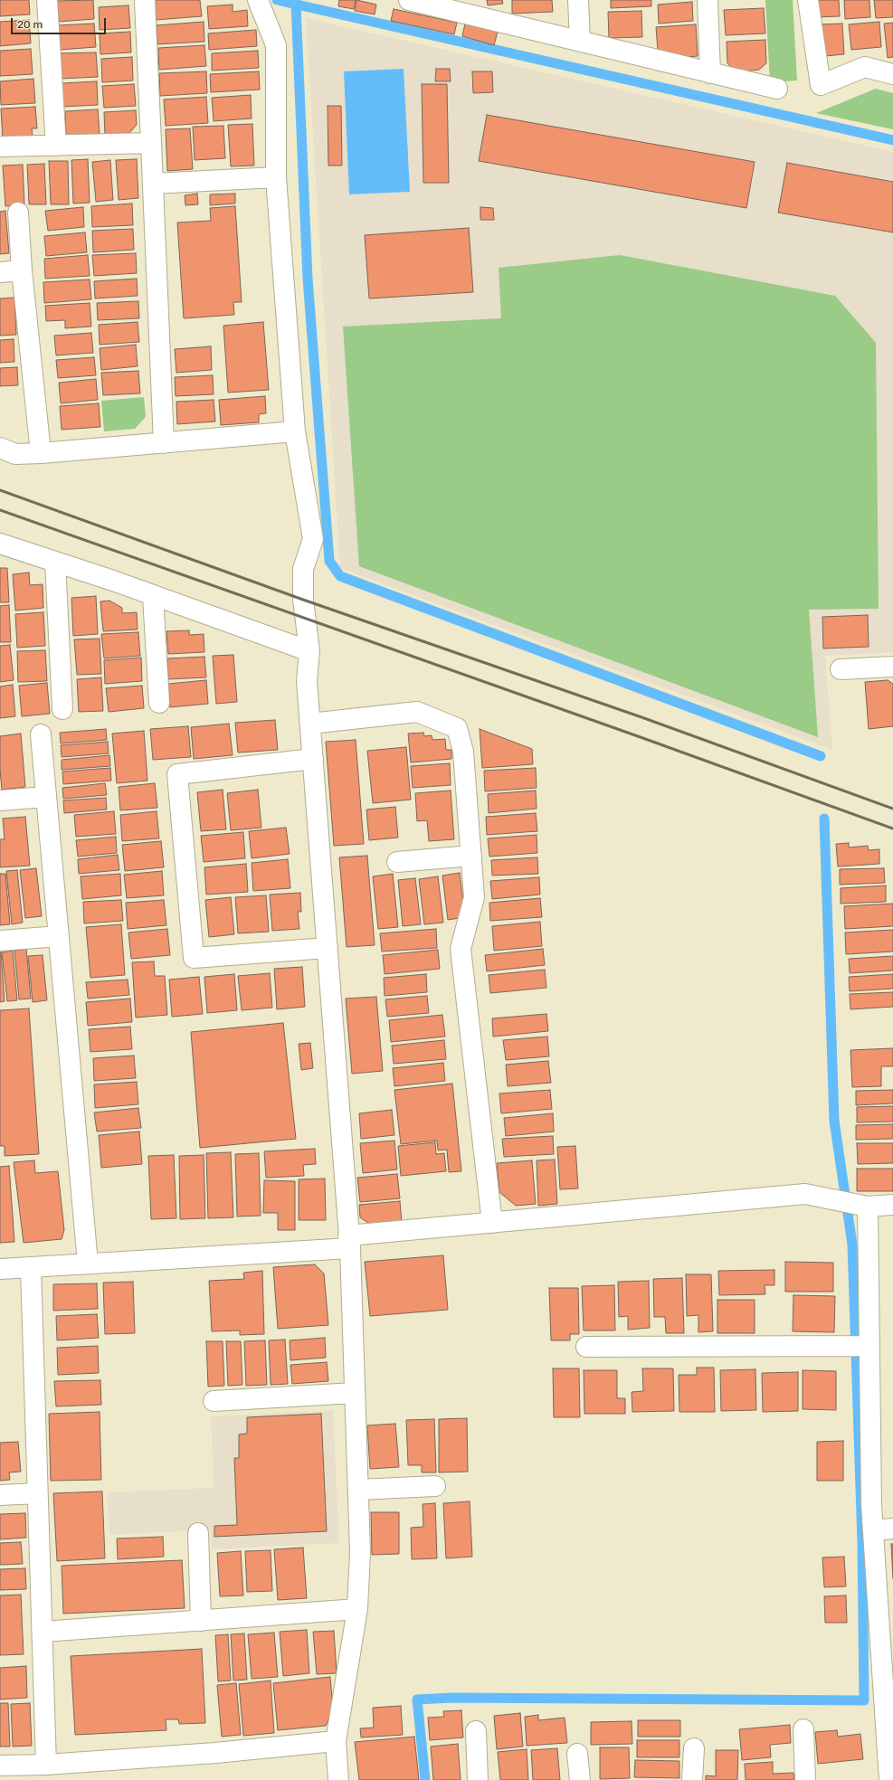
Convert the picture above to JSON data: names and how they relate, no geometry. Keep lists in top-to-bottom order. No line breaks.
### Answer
{"scale_bar":"20 m"}
